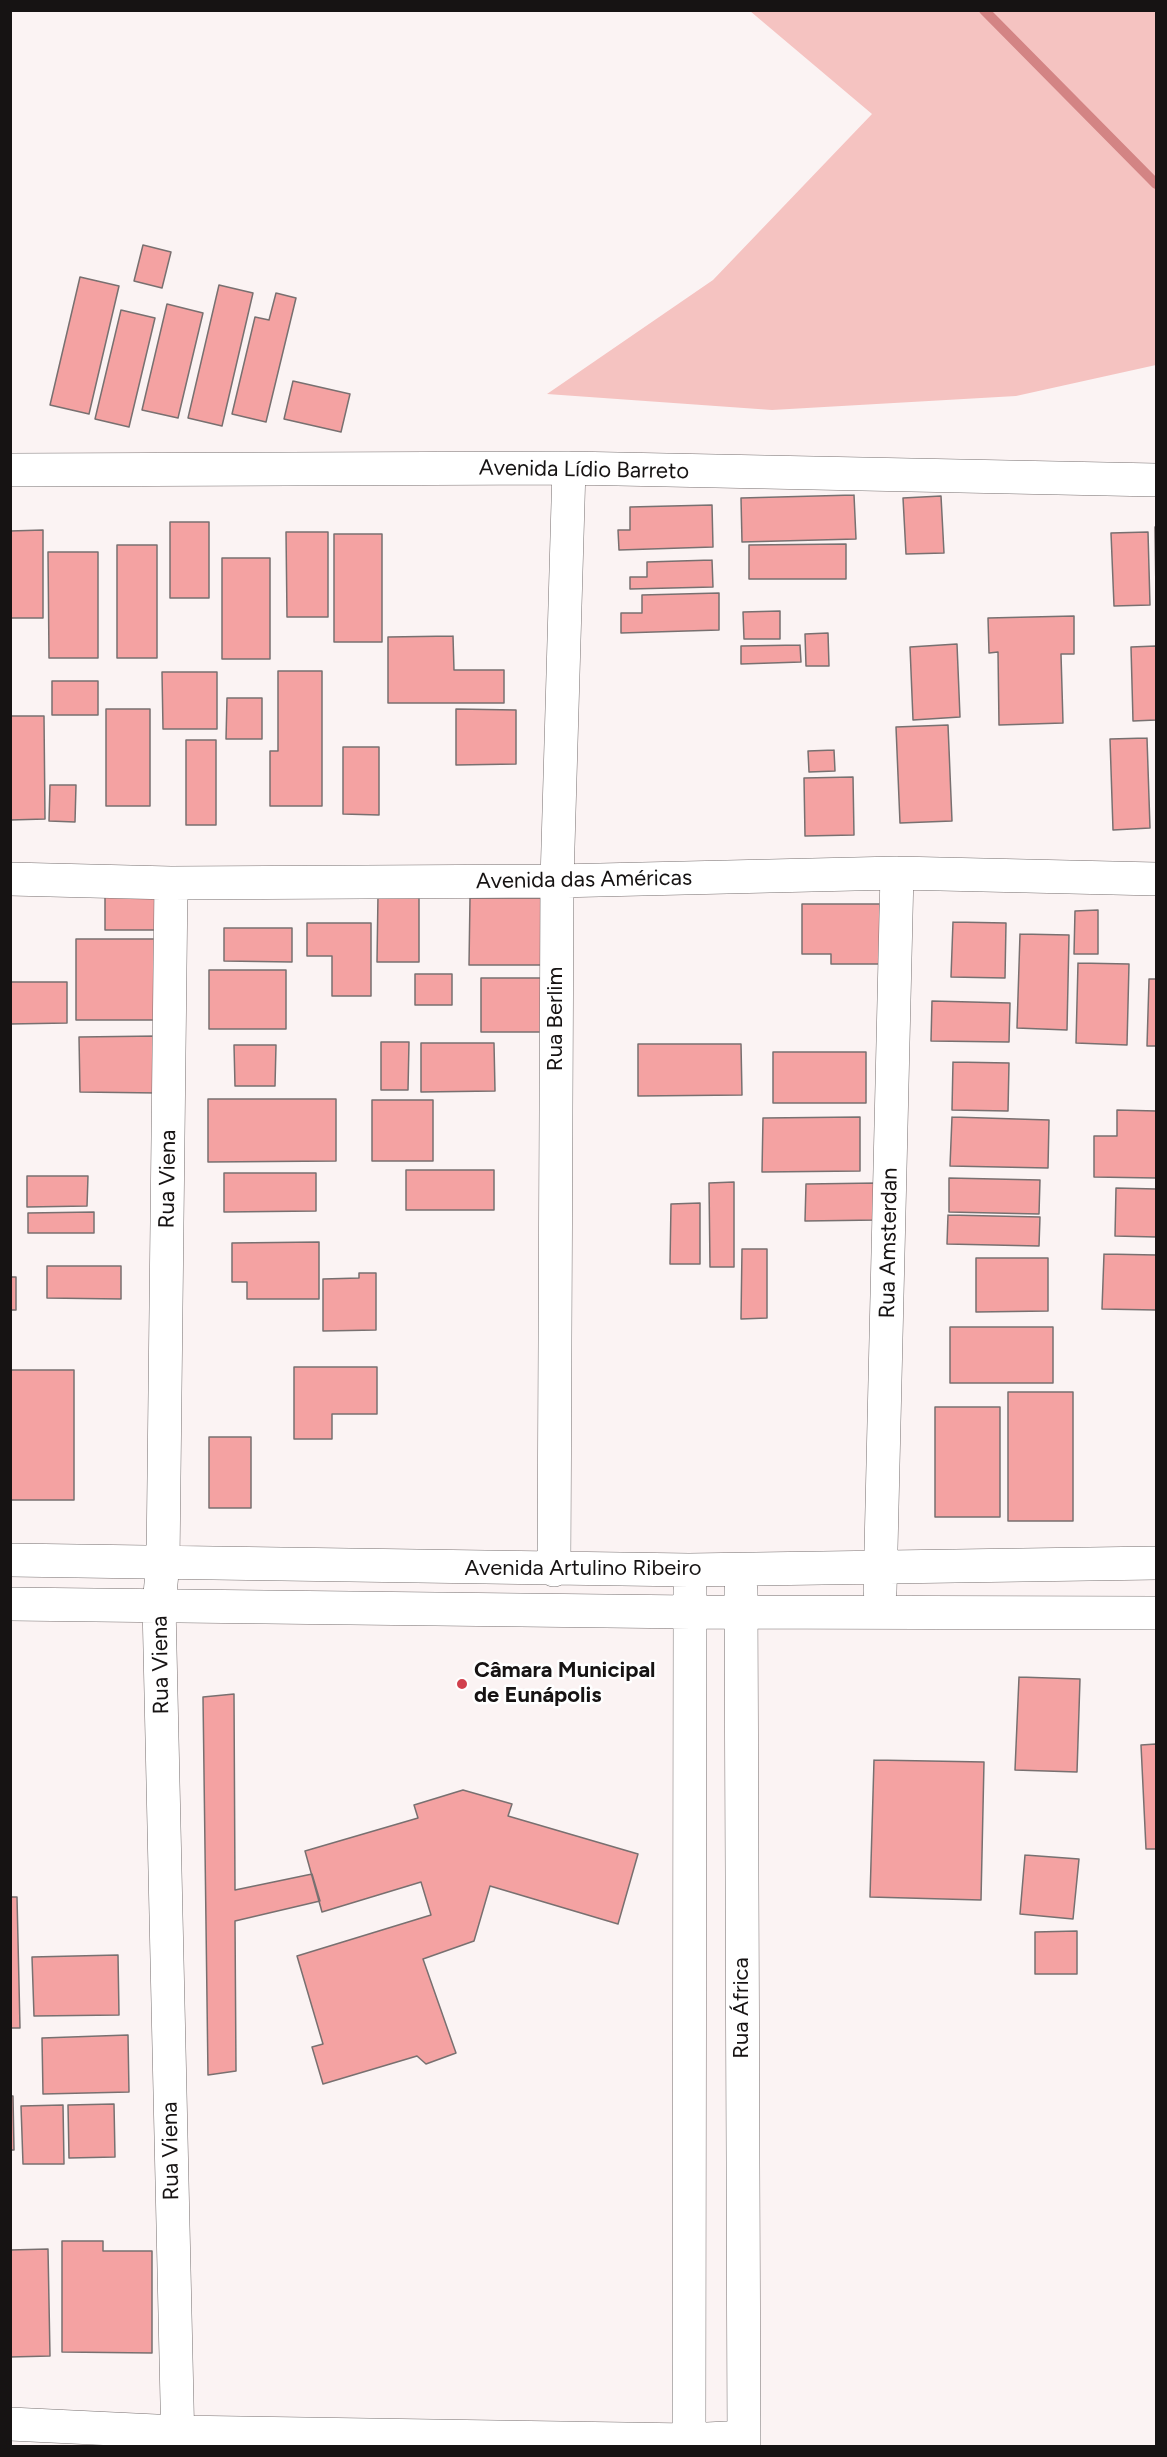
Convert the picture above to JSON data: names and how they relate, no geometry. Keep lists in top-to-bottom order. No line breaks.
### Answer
{"streets":{"street":["Avenida Lídio Barreto","Avenida das Américas","Rua Berlim","Rua Viena","Rua Amsterdan","Avenida Artulino Ribeiro","Rua África"]},"crossings":[["Avenida Lídio Barreto","Rua Berlim"],["Avenida das Américas","Rua Berlim"],["Avenida das Américas","Rua Viena"],["Avenida das Américas","Rua Amsterdan"],["Rua Berlim","Avenida Artulino Ribeiro"],["Rua Viena","Avenida Artulino Ribeiro"],["Rua Amsterdan","Avenida Artulino Ribeiro"],["Avenida Artulino Ribeiro","Rua África"]],"places":["Câmara Municipal de Eunápolis"]}
